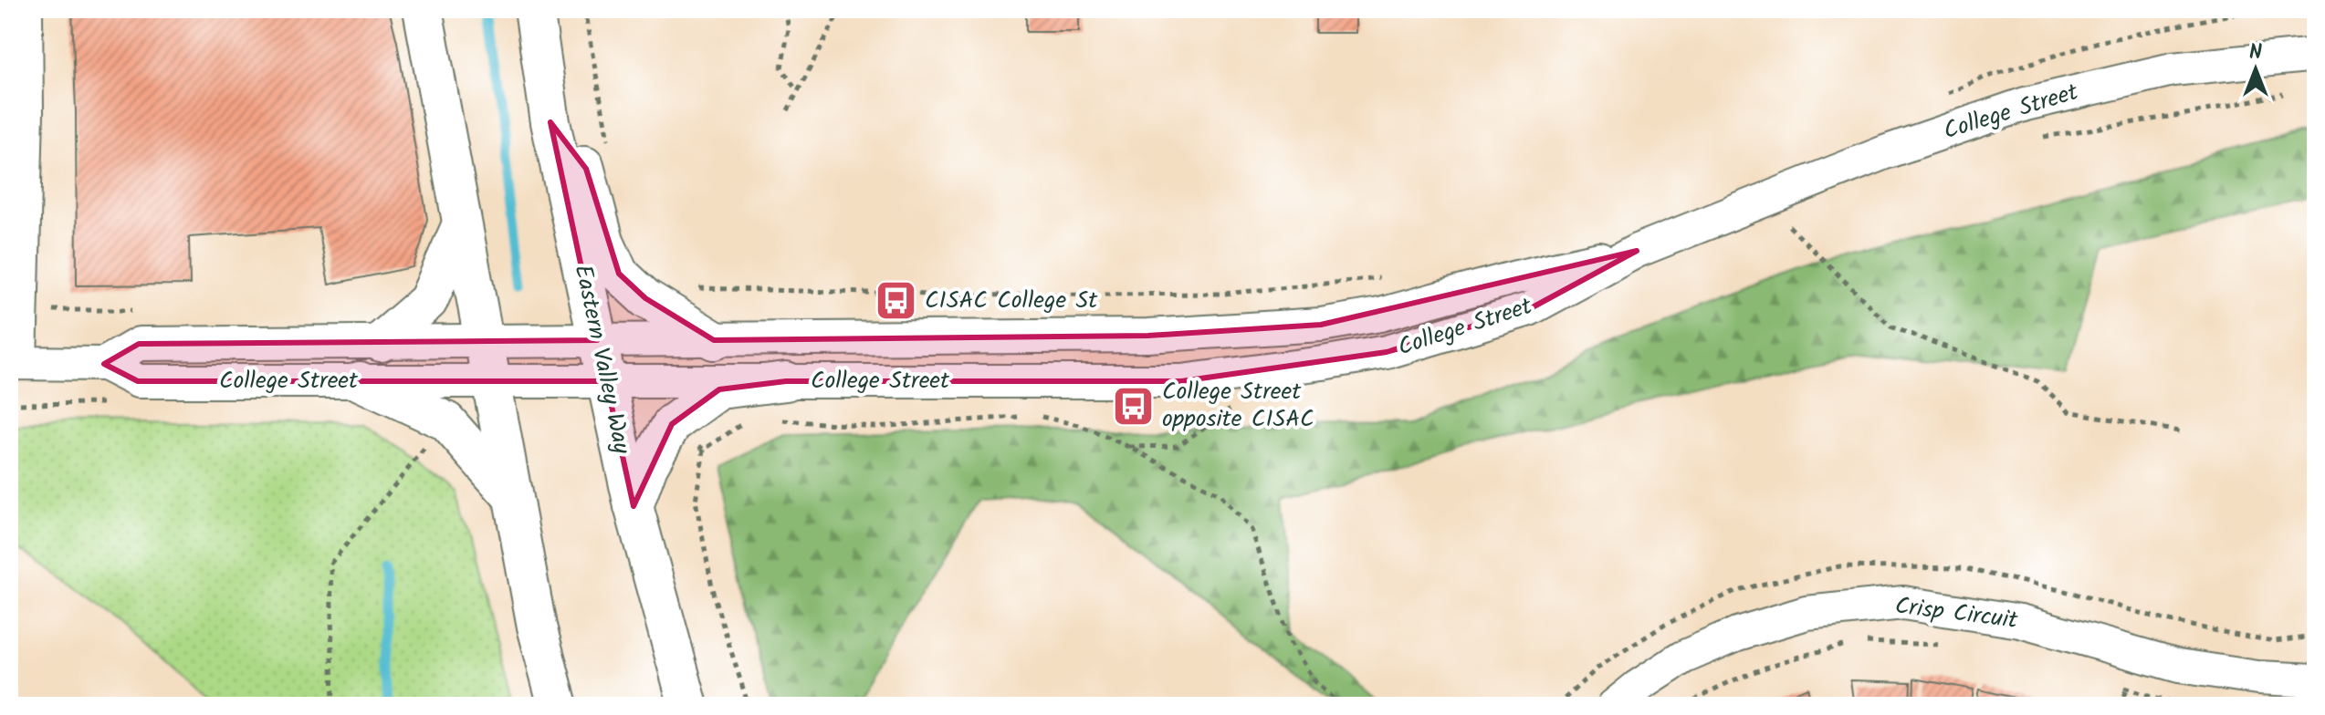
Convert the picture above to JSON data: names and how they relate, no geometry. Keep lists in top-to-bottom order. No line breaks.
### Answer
{"streets":{"main road":["Eastern Valley Way"],"street":["College Street","Crisp Circuit"]},"crossings":[["College Street","Eastern Valley Way"]],"places":{"bus stop":["CISAC College St","College Street opposite CISAC"]},"north":"top"}
